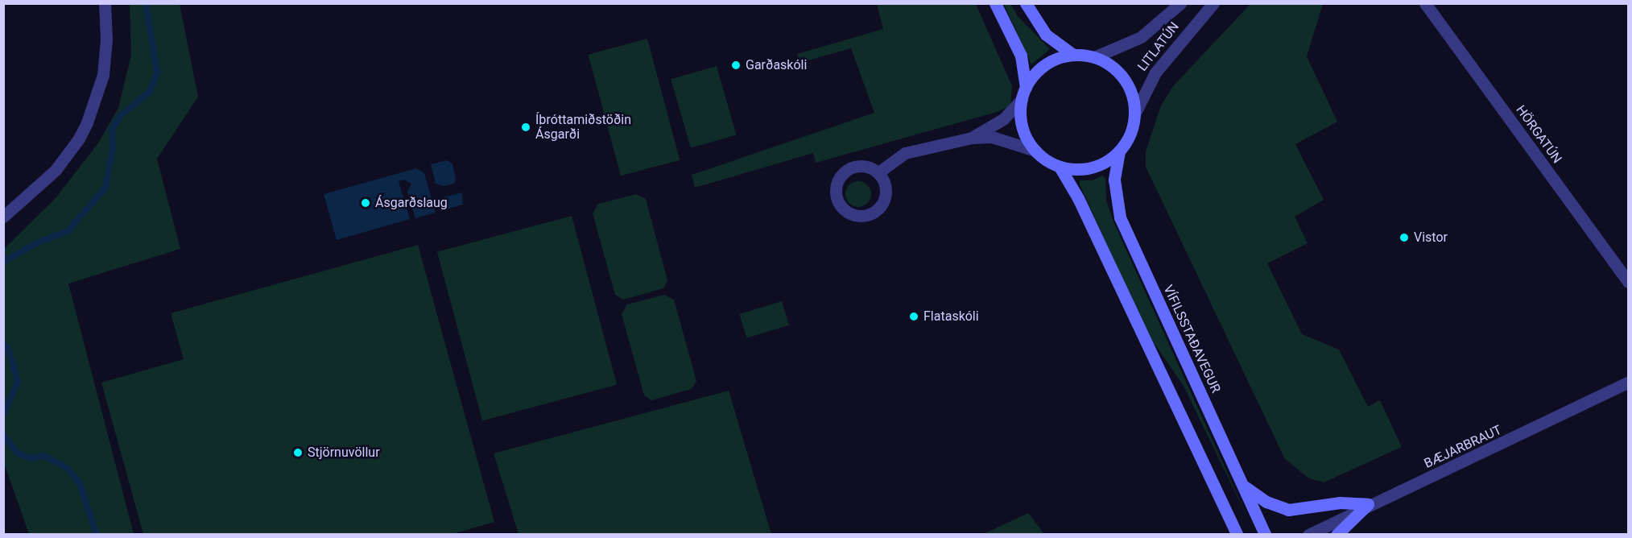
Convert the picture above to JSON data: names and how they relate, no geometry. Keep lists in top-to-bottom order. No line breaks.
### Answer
{"streets":{"main road":["VÍFILSSTAÐAVEGUR"],"street":["LITLATÚN","HÖRGATÚN","BÆJARBRAUT"]},"crossings":[["LITLATÚN","VÍFILSSTAÐAVEGUR"]],"places":["Garðaskóli","Íþróttamiðstöðin Ásgarði","Ásgarðslaug","Vistor","Flataskóli","Stjörnuvöllur"]}
